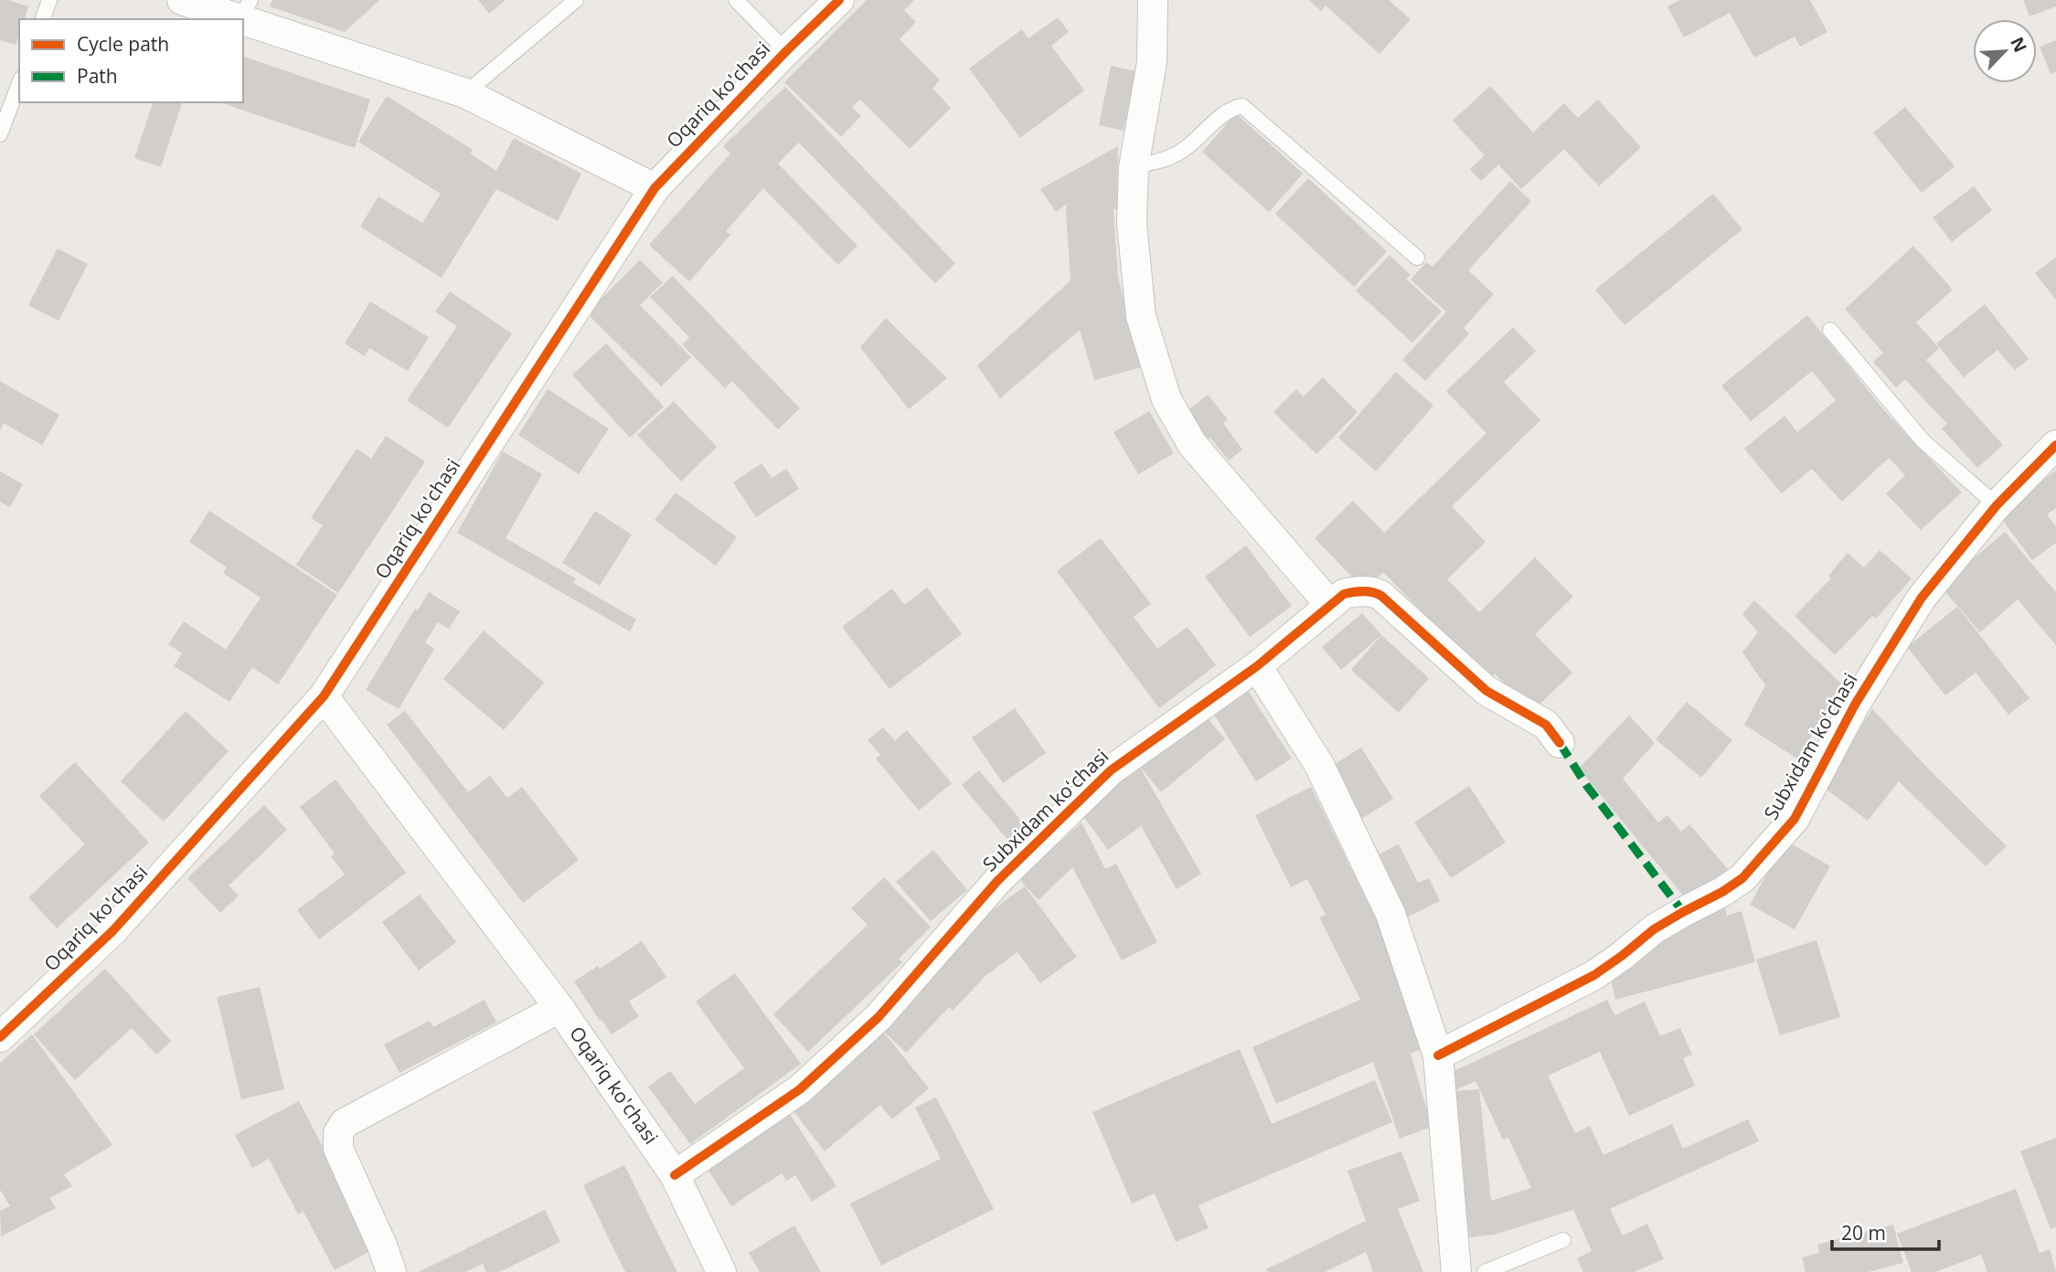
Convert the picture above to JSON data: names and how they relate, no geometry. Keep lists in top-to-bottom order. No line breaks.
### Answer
{"streets":{"street":["Oqariq ko'chasi","Subxidam koʻchasi"]},"crossings":[["Oqariq ko'chasi","Subxidam koʻchasi"]],"legend":["Cycle path","Path"],"scale_bar":"20 m","north":"top right"}
